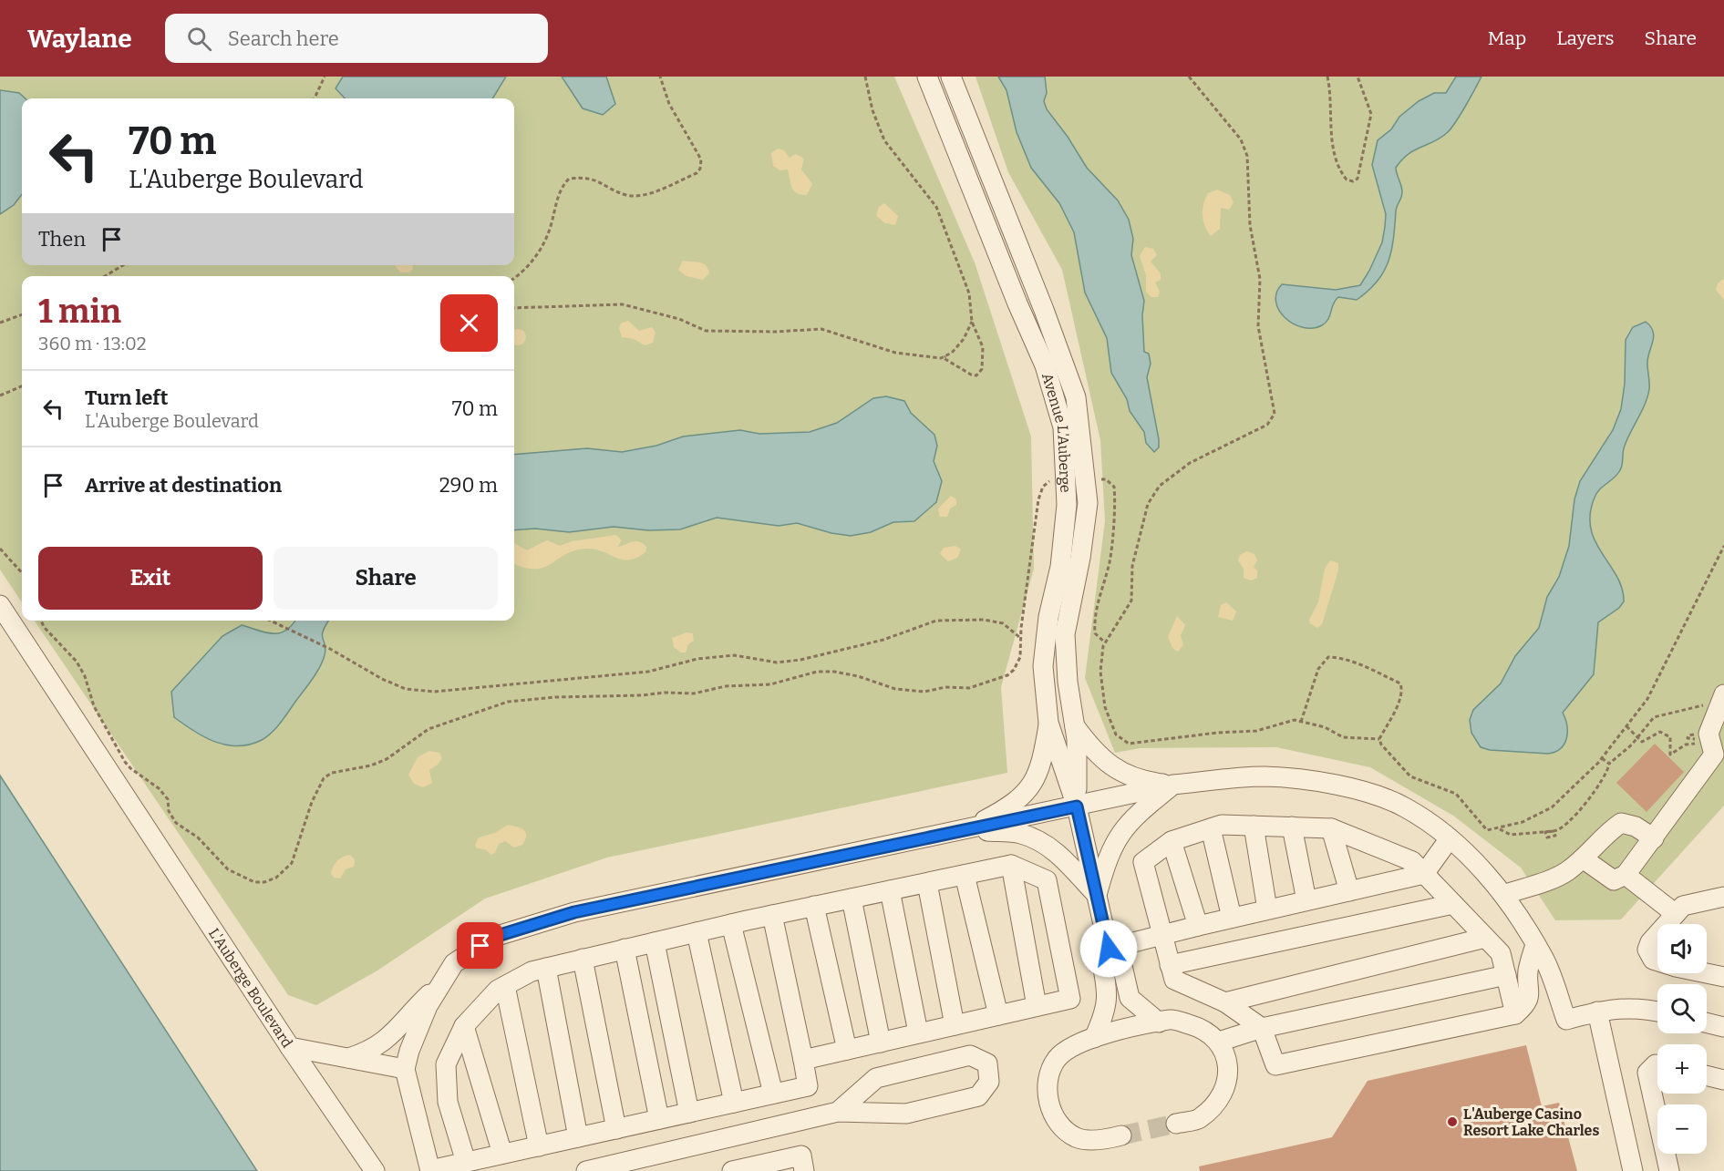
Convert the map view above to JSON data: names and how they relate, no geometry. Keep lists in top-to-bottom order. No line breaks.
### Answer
{"streets":{"street":["Avenue L'Auberge","L'Auberge Boulevard"]},"places":["L'Auberge Casino Resort Lake Charles"],"page":{"header":"Waylane","search":"Search here","nav":["Map","Layers","Share"],"turn":["70 m","L'Auberge Boulevard"],"then":"Then","heading":["1 min","360 m · 13:02"],"list":[{"name":"Turn left","note":"L'Auberge Boulevard","value":"70 m"},{"name":"Arrive at destination","value":"290 m"}],"buttons":["Exit","Share"],"map_buttons":["+","−"]}}
